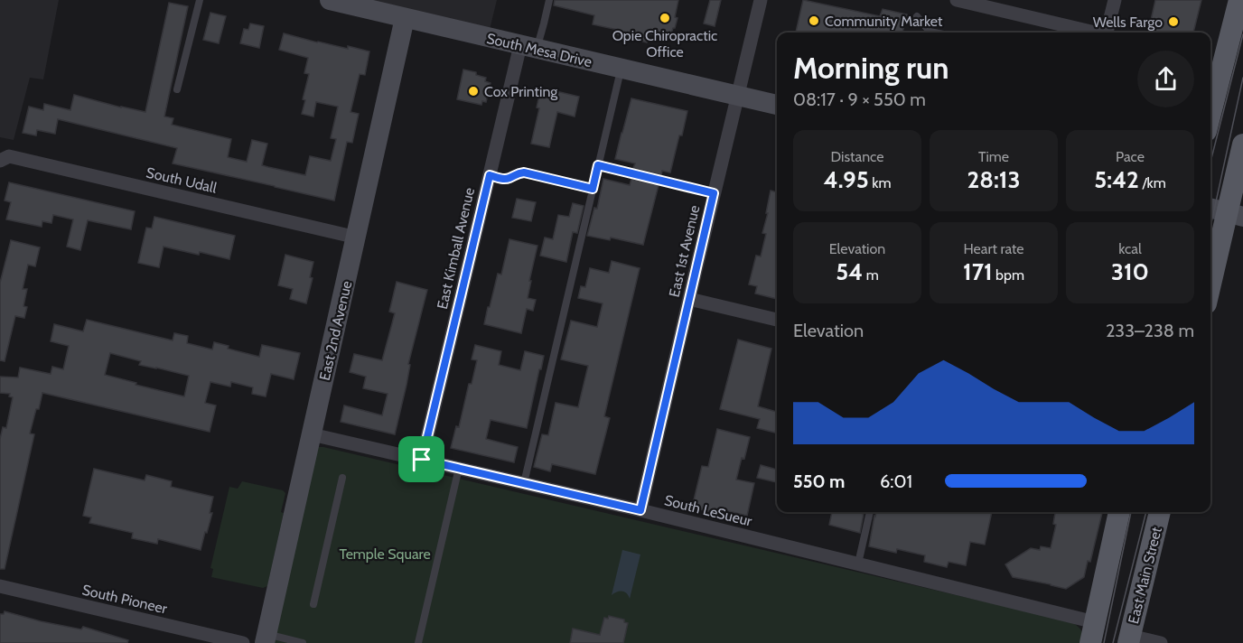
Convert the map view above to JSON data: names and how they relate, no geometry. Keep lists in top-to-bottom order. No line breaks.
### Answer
{"streets":{"main road":["East Main Street"],"street":["South Mesa Drive","South Udall","East Kimball Avenue","East 1st Avenue","East 2nd Avenue","South LeSueur","South Pioneer"]},"crossings":[["South Mesa Drive","East Kimball Avenue"],["South Mesa Drive","East 1st Avenue"],["South Mesa Drive","East 2nd Avenue"],["South Udall","East 2nd Avenue"],["East Kimball Avenue","South LeSueur"],["East 1st Avenue","South LeSueur"],["East 2nd Avenue","South LeSueur"]],"parks":["Temple Square"],"places":["Opie Chiropractic Office","Community Market","Wells Fargo","Cox Printing"],"page":{"heading":["Morning run","08:17 · 9 × 550 m"],"stats":[["Distance","4.95 km"],["Time","28:13"],["Pace","5:42 /km"],["Elevation","54 m"],["Heart rate","171 bpm"],["kcal","310"]],"chart":["Elevation","233–238 m"],"list":[{"name":"550 m","note":"6:01"}]}}
